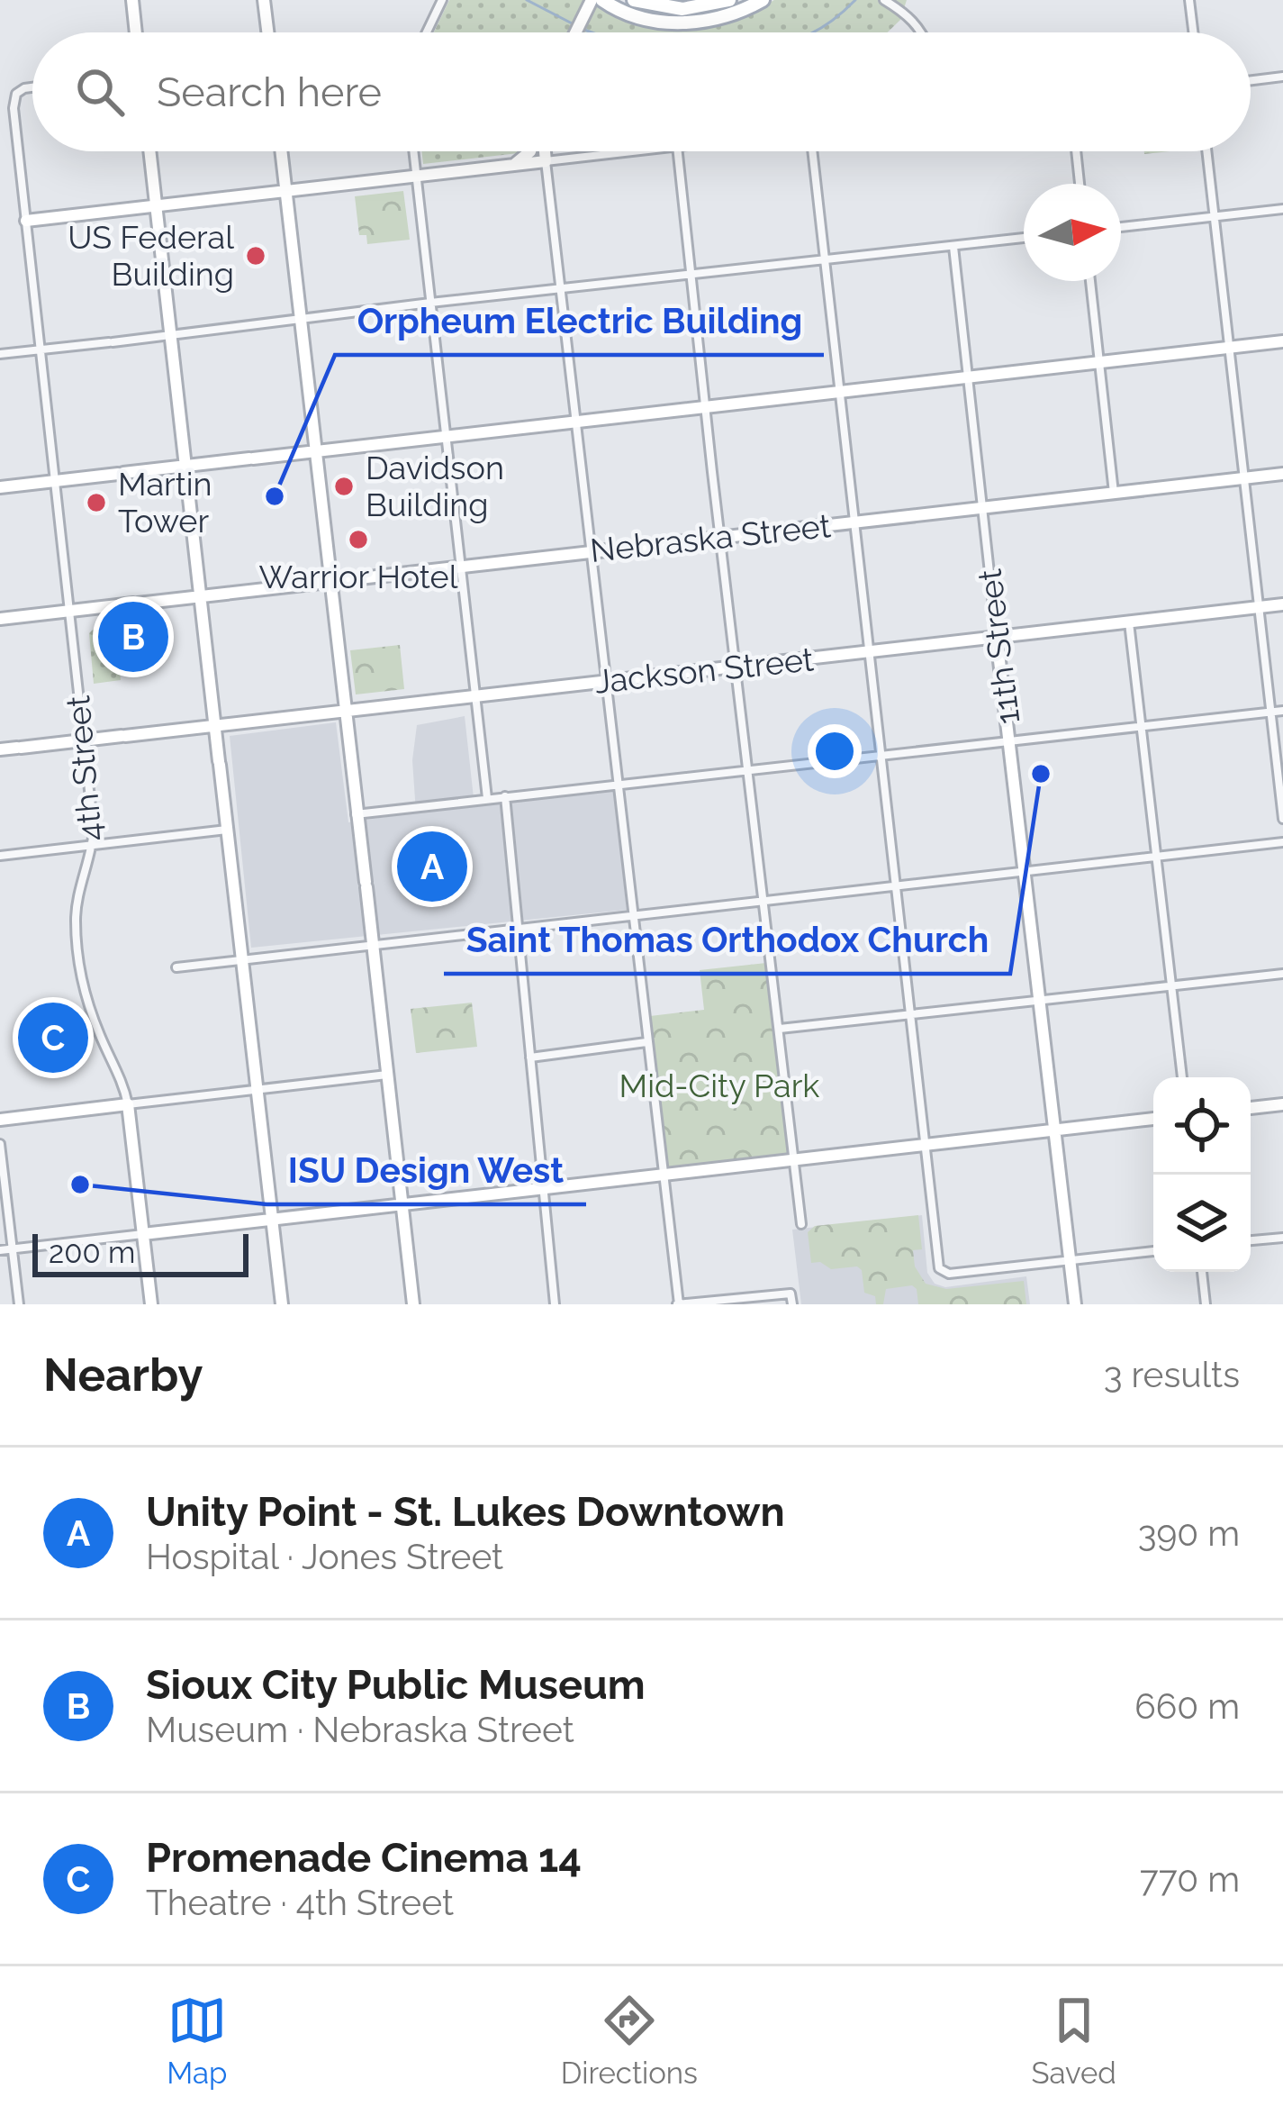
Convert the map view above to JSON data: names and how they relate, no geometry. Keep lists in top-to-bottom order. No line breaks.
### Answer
{"streets":{"main road":["Nebraska Street","11th Street","Jackson Street","4th Street"]},"crossings":[["Nebraska Street","11th Street"],["Nebraska Street","4th Street"],["11th Street","Jackson Street"],["Jackson Street","4th Street"]],"parks":["Mid-City Park"],"places":["US Federal Building","Davidson Building","Orpheum Electric Building","Martin Tower","Warrior Hotel","Saint Thomas Orthodox Church","ISU Design West"],"scale_bar":"200 m","north":"right","page":{"search":"Search here","pins":["B","A","C"],"scale":"200 m","heading":["Nearby","3 results"],"list":[{"mark":"A","name":"Unity Point - St. Lukes Downtown","note":"Hospital · Jones Street","value":"390 m"},{"mark":"B","name":"Sioux City Public Museum","note":"Museum · Nebraska Street","value":"660 m"},{"mark":"C","name":"Promenade Cinema 14","note":"Theatre · 4th Street","value":"770 m"}],"nav":["Map","Directions","Saved"]}}
